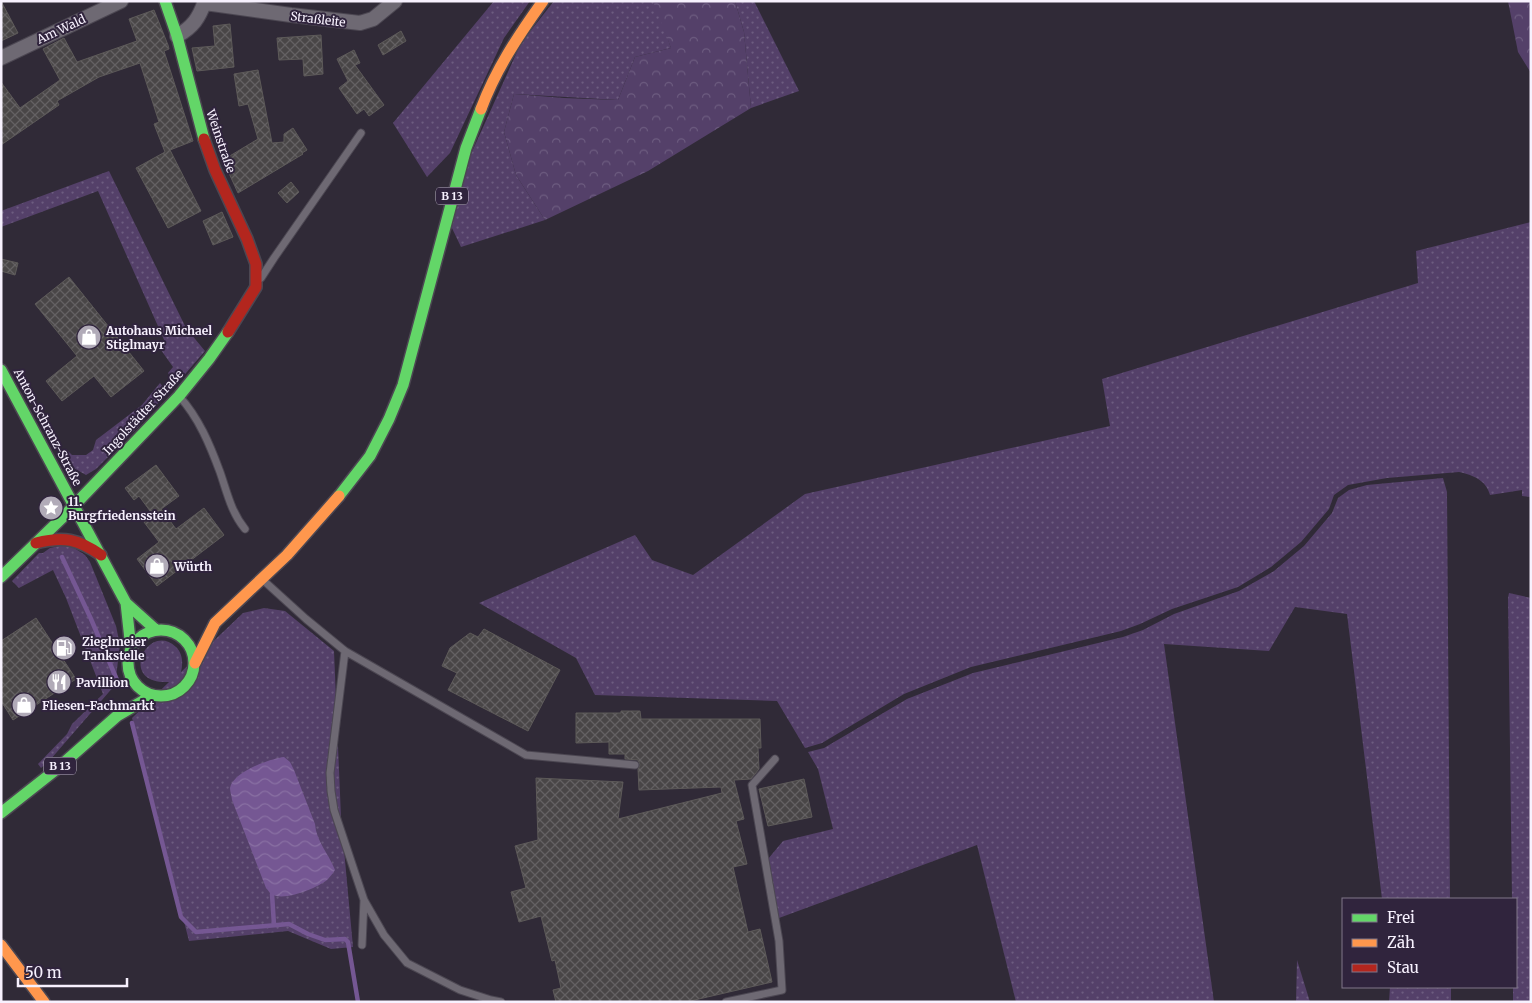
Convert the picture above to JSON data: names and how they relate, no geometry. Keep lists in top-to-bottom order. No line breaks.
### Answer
{"streets":{"main road":["Weinstraße","B 13","Ingolstädter Straße","Anton-Schranz-Straße"],"street":["Straßleite","Am Wald"]},"crossings":[["Straßleite","Weinstraße"],["Weinstraße","Ingolstädter Straße"],["B 13","Anton-Schranz-Straße"],["Ingolstädter Straße","Anton-Schranz-Straße"]],"places":{"shop":["Autohaus Michael Stiglmayr","Würth","Fliesen-Fachmarkt"],"place":["11. Burgfriedensstein"],"fuel station":["Zieglmeier Tankstelle"],"restaurant":["Pavillion"]},"legend":["Frei","Zäh","Stau"],"scale_bar":"50 m"}
